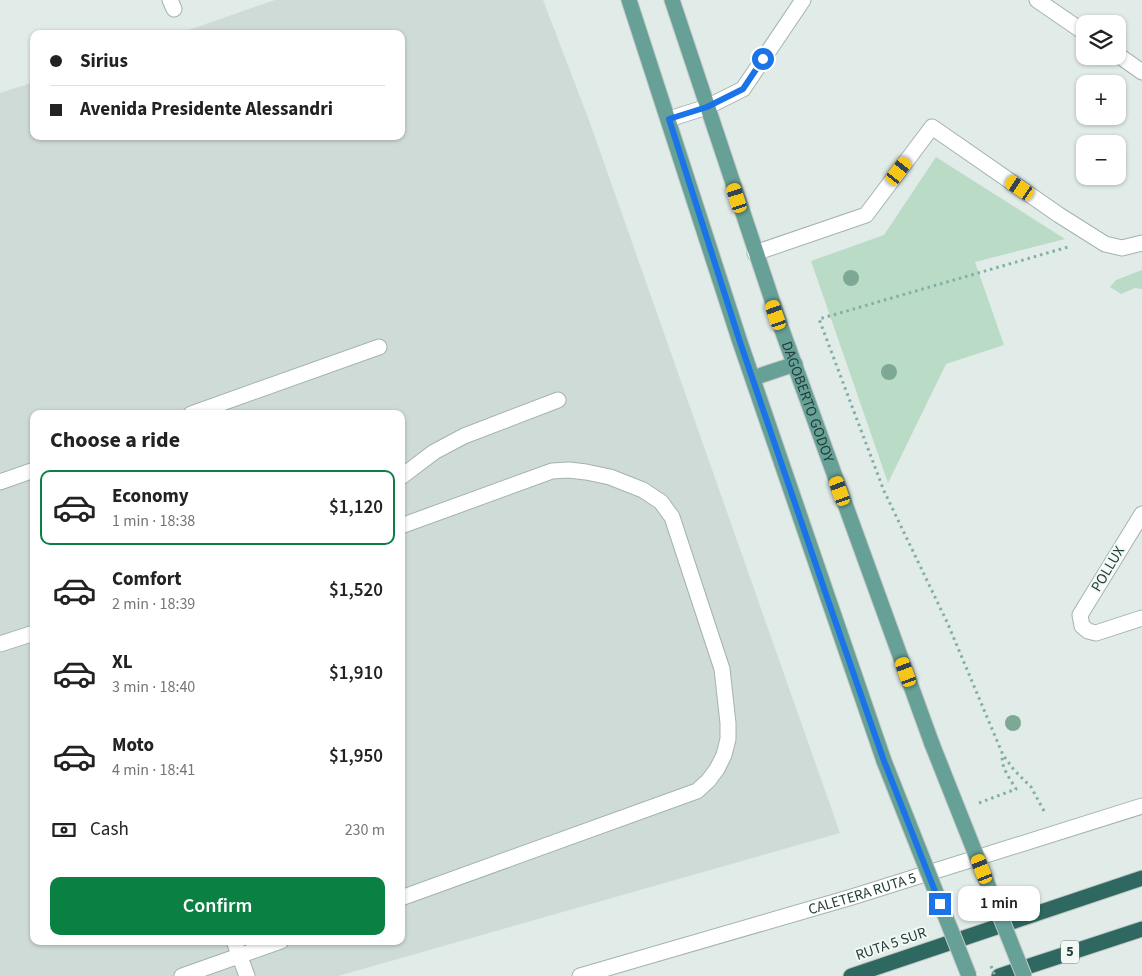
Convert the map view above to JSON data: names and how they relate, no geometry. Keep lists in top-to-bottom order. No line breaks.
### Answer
{"streets":{"highway":["RUTA 5 SUR","5"],"main road":["DAGOBERTO GODOY"],"street":["POLLUX","CALETERA RUTA 5"]},"page":{"map_buttons":["+","−"],"banner":["Sirius","Avenida Presidente Alessandri"],"heading":"Choose a ride","list":[{"name":"Economy","note":"1 min · 18:38","value":"$1,120"},{"name":"Comfort","note":"2 min · 18:39","value":"$1,520"},{"name":"XL","note":"3 min · 18:40","value":"$1,910"},{"name":"Moto","note":"4 min · 18:41","value":"$1,950"}],"pay":["Cash","230 m"],"buttons":"Confirm","bubble":"1 min"}}
